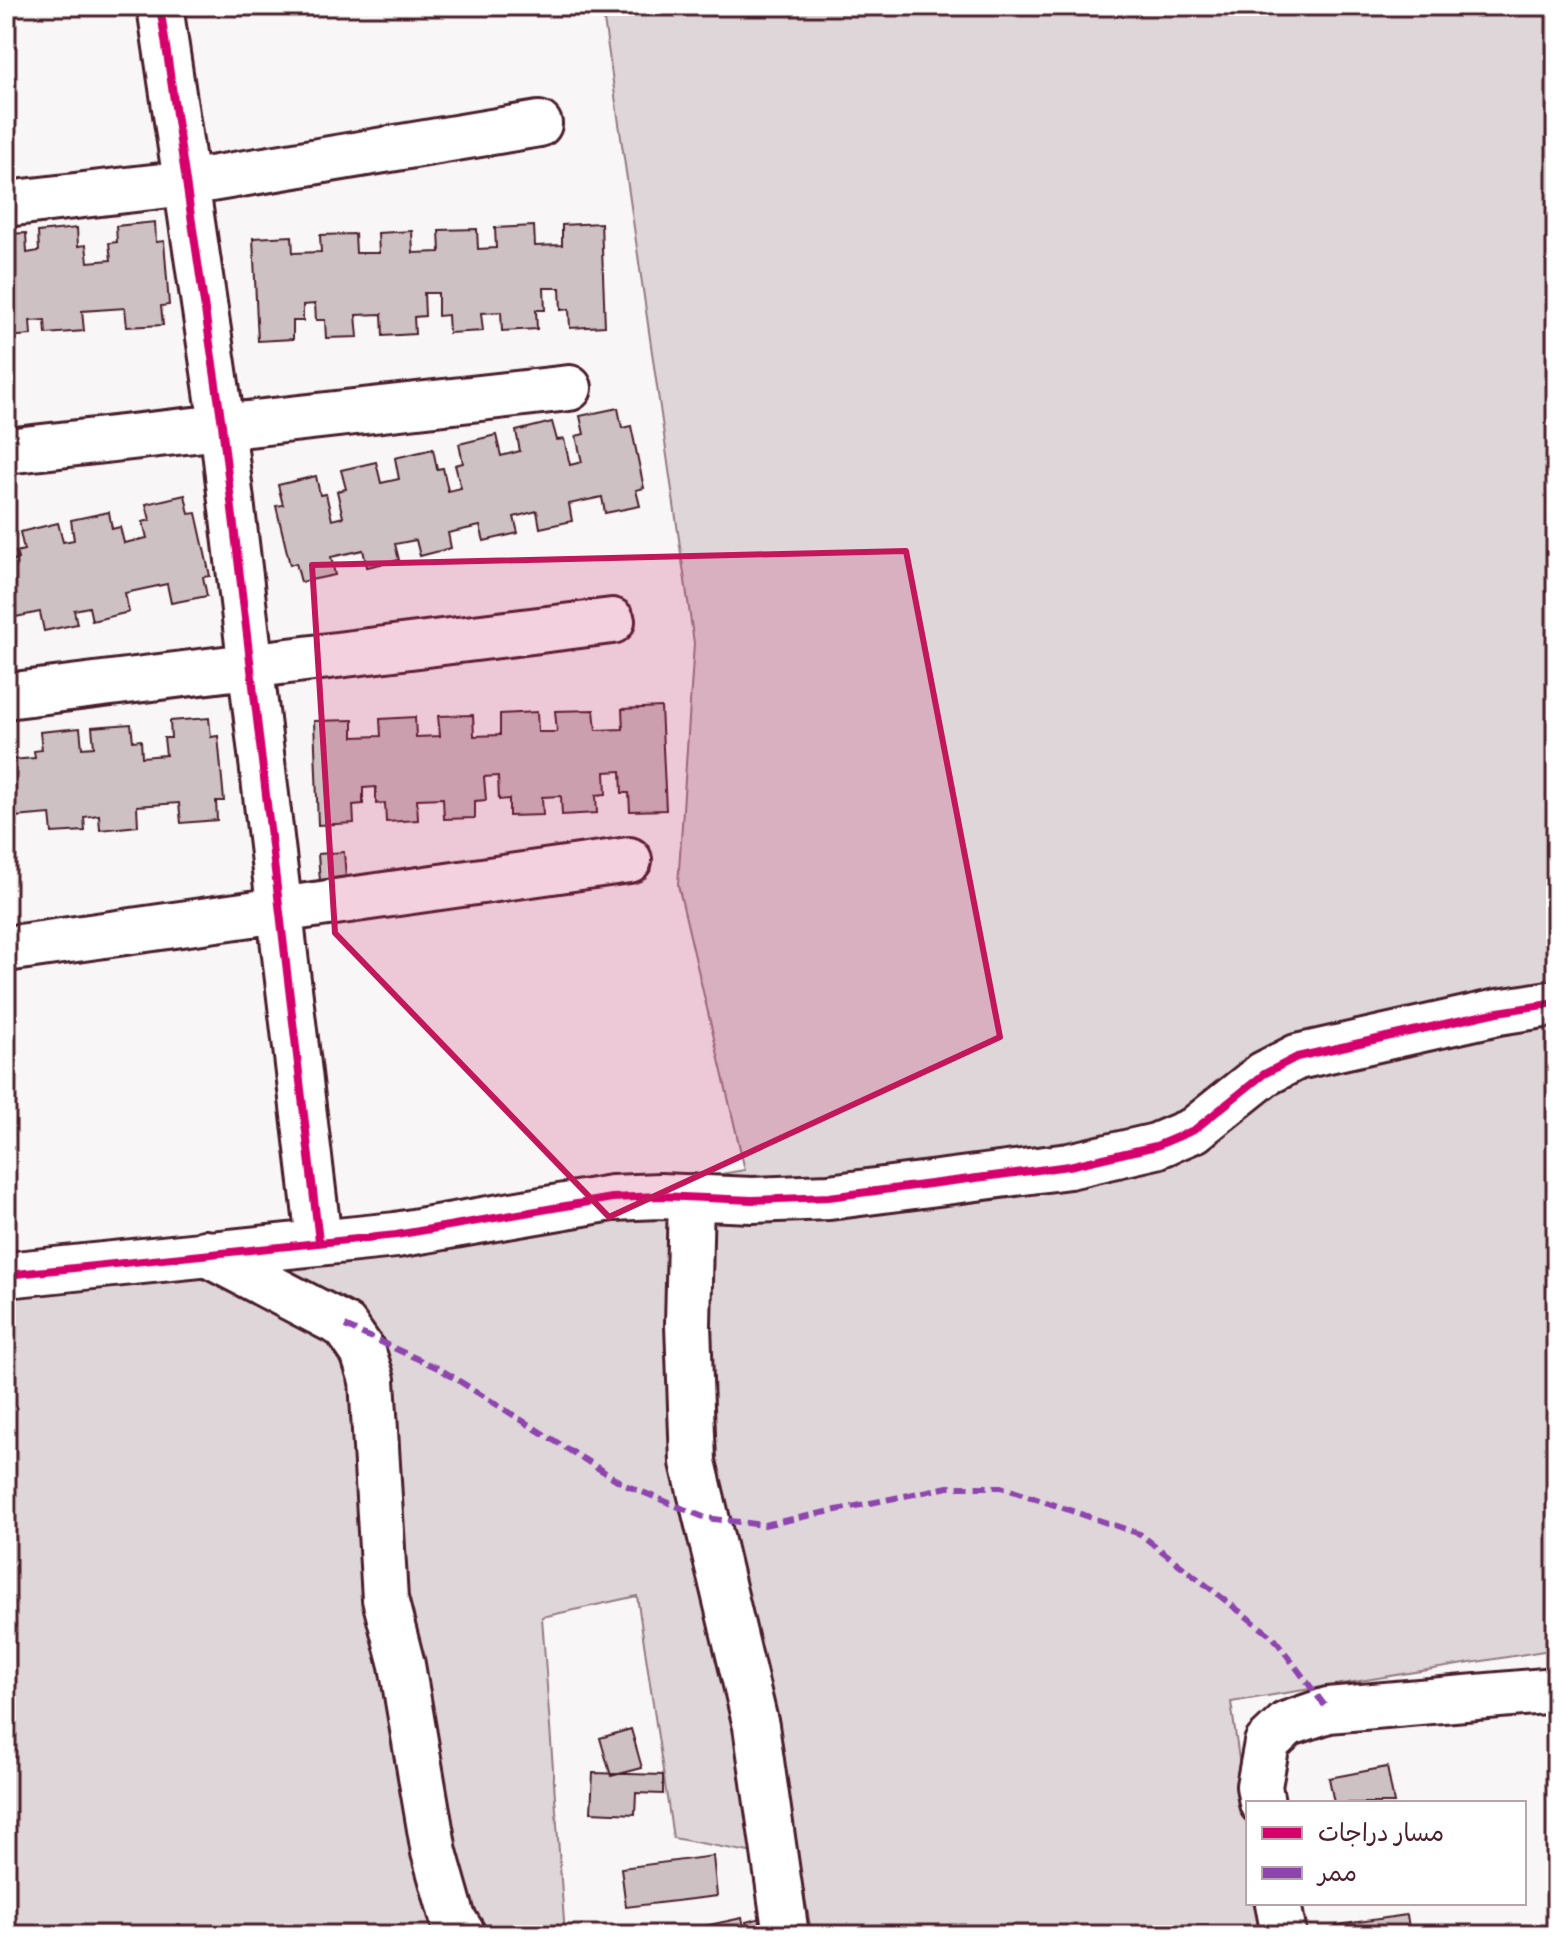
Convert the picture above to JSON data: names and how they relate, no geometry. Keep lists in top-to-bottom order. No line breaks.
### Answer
{"legend":["مسار دراجات","ممر"]}
